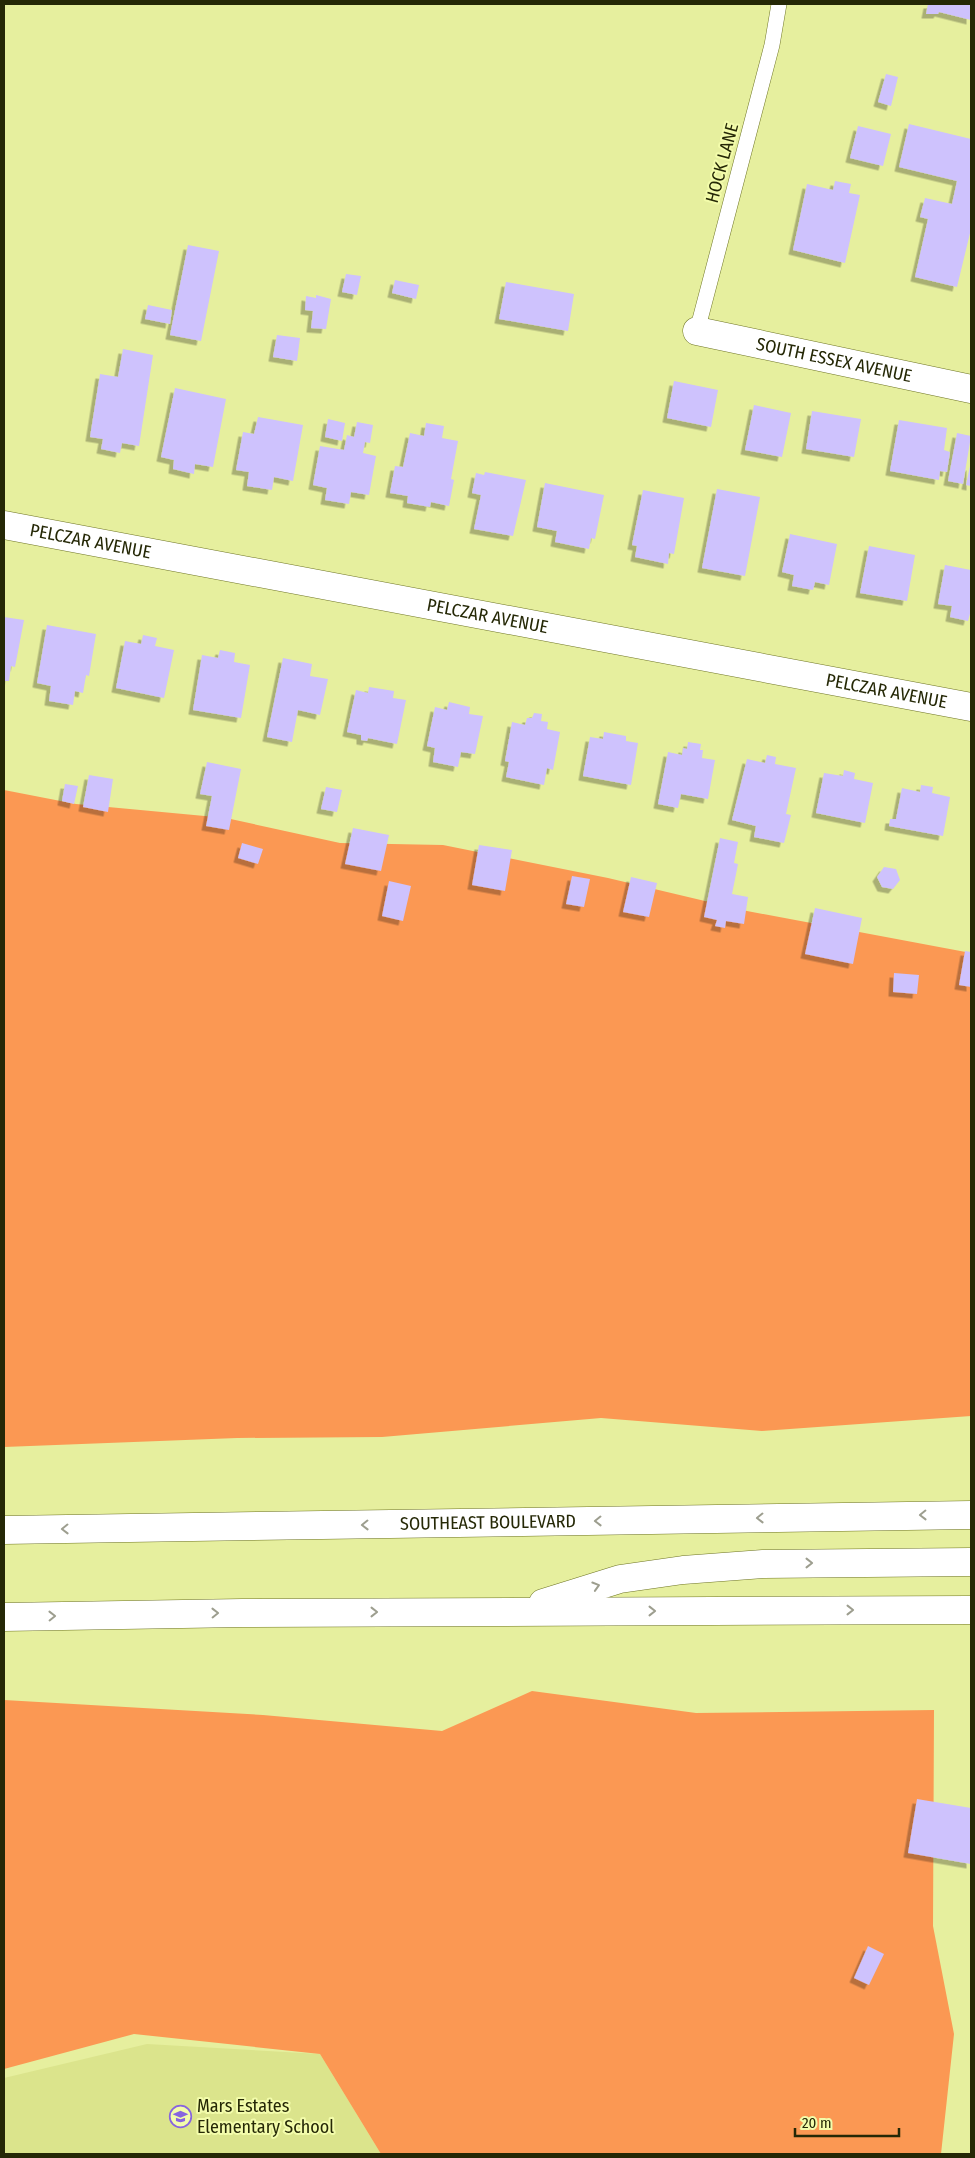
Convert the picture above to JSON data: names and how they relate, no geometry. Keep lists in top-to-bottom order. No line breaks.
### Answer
{"streets":{"main road":["SOUTH ESSEX AVENUE","PELCZAR AVENUE","SOUTHEAST BOULEVARD"],"lane":["HOCK LANE"]},"crossings":[["HOCK LANE","SOUTH ESSEX AVENUE"]],"places":{"school or university":["Mars Estates Elementary School"]},"scale_bar":"20 m"}
